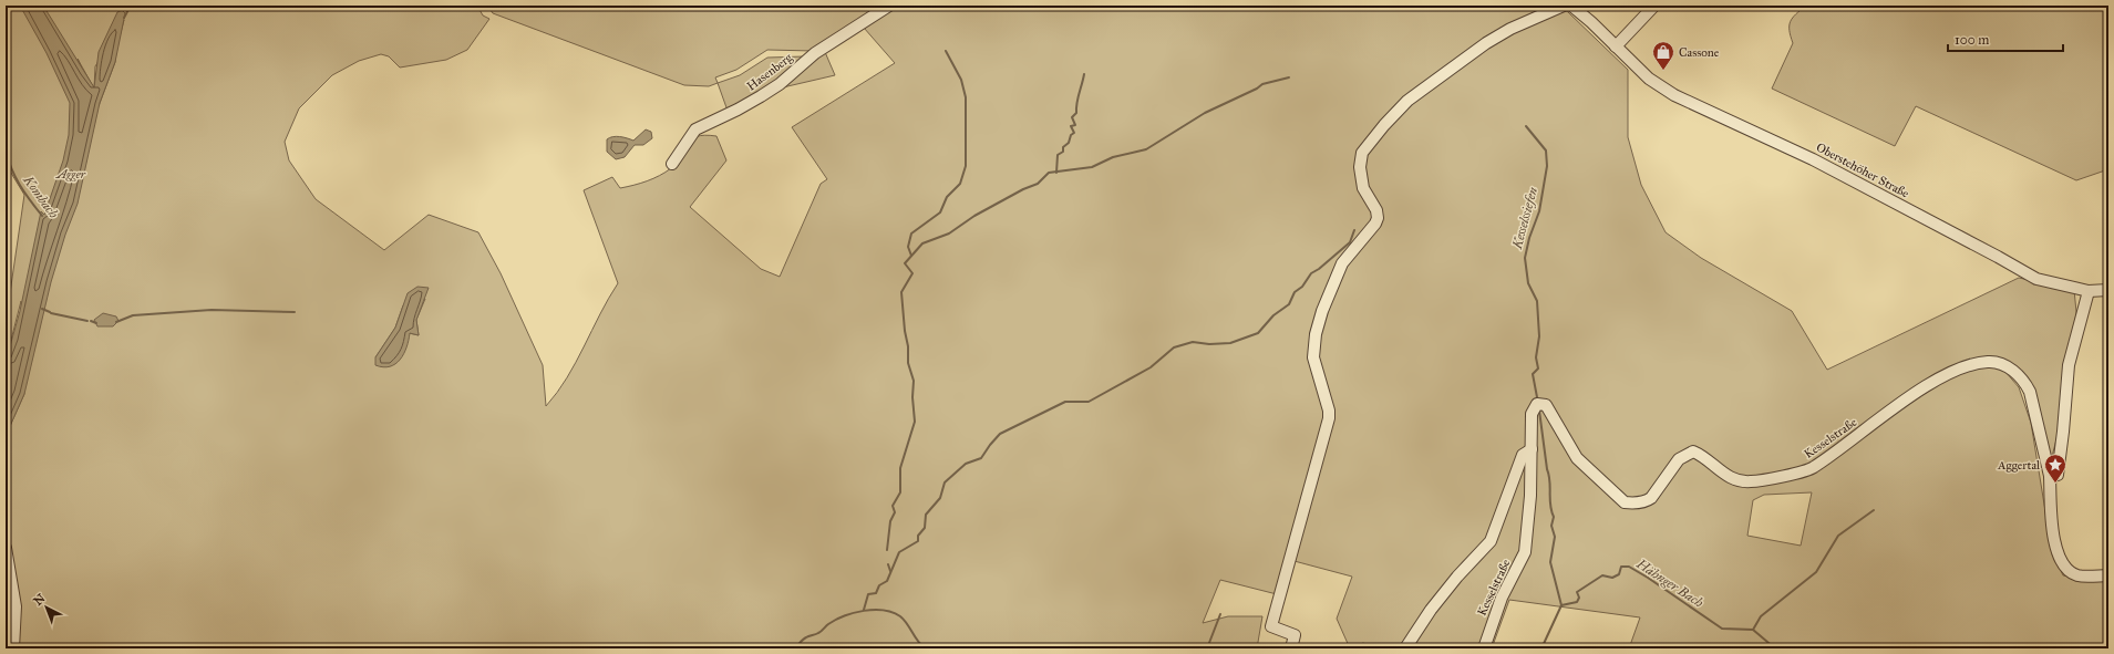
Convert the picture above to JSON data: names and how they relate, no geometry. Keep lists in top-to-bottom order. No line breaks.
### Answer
{"streets":{"street":["Hasenberg","Oberstehöher Straße","Kesselstraße"]},"water":["Kombach","Kesselssiefen","Hähnger Bach"],"parks":["Agger"],"places":{"shop":["Cassone"],"place":["Aggertal"]},"scale_bar":"100 m","north":"top left"}
